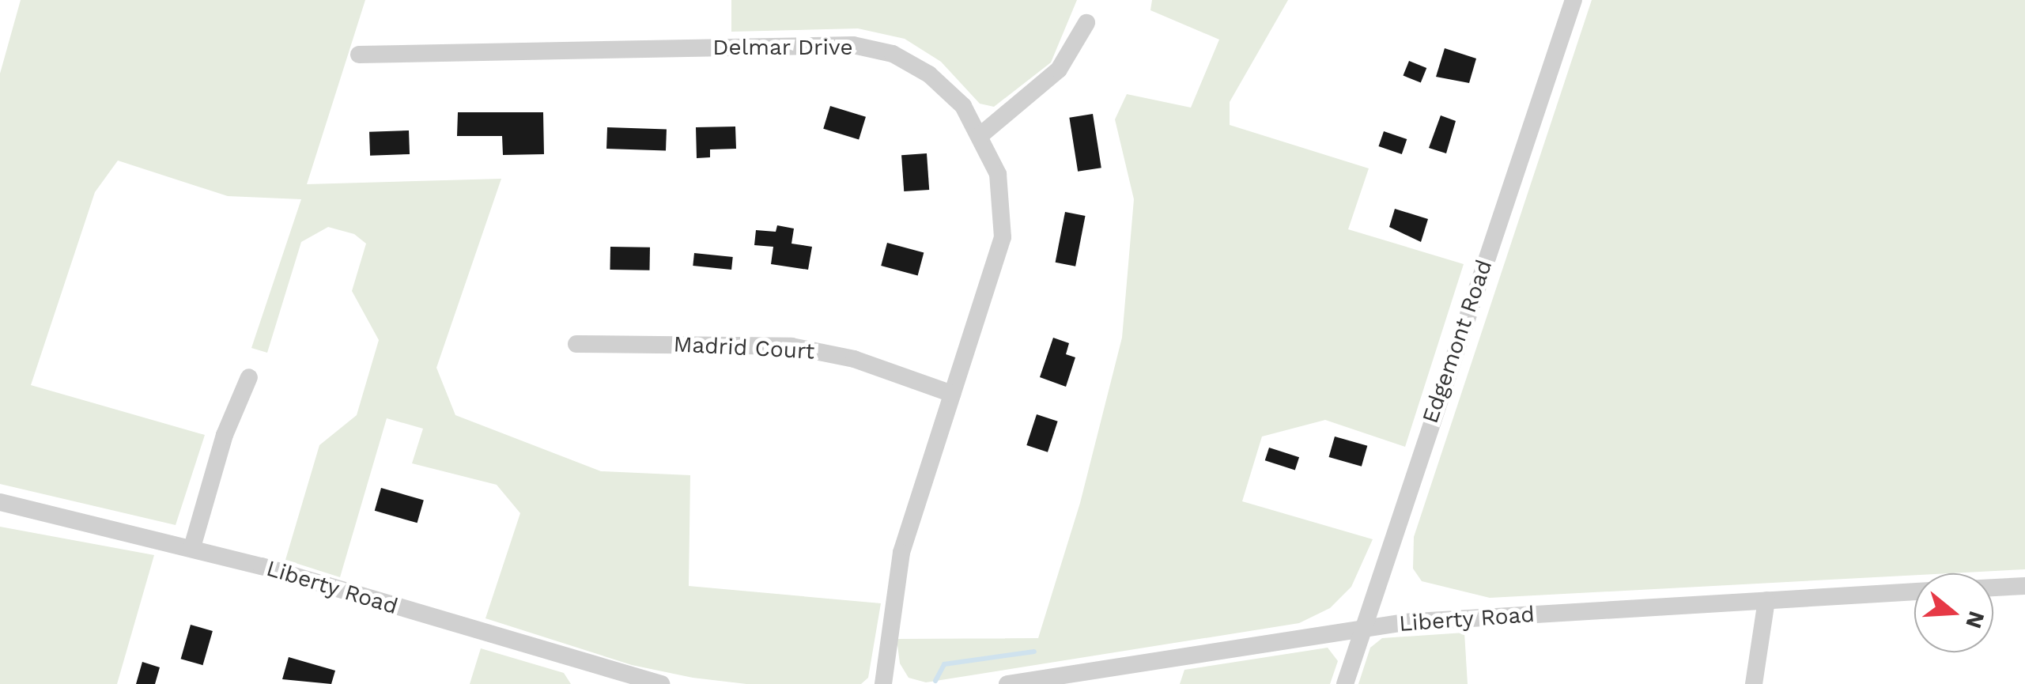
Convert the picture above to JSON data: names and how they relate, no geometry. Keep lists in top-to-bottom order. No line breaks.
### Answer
{"streets":{"street":["Delmar Drive","Edgemont Road","Madrid Court","Liberty Road"]},"crossings":[["Delmar Drive","Madrid Court"],["Edgemont Road","Liberty Road"]],"north":"right"}
